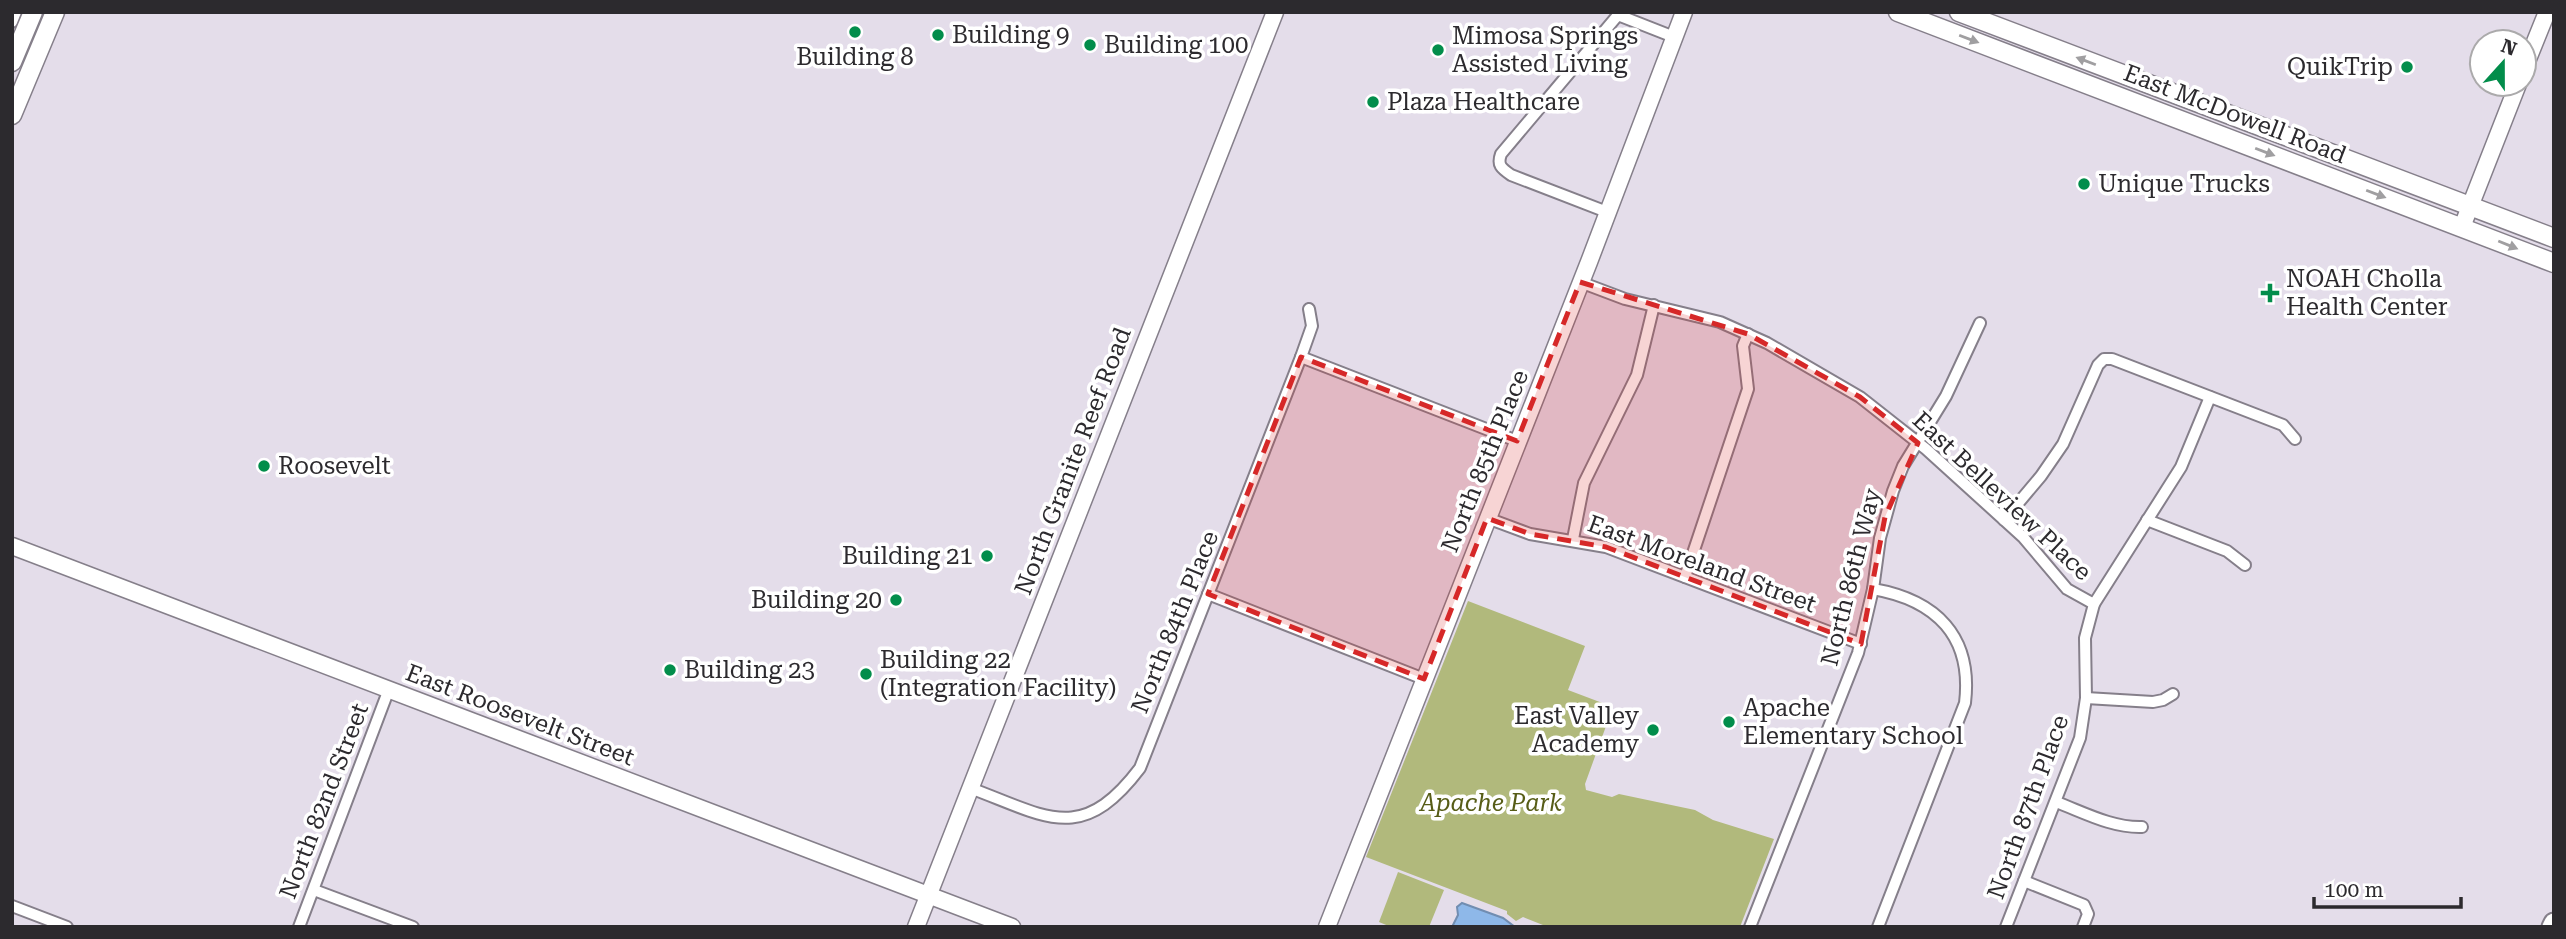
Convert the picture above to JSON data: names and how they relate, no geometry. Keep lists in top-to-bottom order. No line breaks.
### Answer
{"streets":{"main road":["East McDowell Road"],"street":["North Granite Reef Road","North 85th Place","East Belleview Place","East Moreland Street","North 86th Way","North 84th Place","East Roosevelt Street","North 82nd Street","North 87th Place"]},"crossings":[["North Granite Reef Road","North 84th Place"],["North Granite Reef Road","East Roosevelt Street"],["North 85th Place","East Belleview Place"],["North 85th Place","East Moreland Street"],["East Belleview Place","North 86th Way"],["East Belleview Place","North 87th Place"],["East Moreland Street","North 86th Way"],["East Roosevelt Street","North 82nd Street"]],"parks":["Apache Park"],"places":{"other":["Building 8","Building 9","Building 100","Mimosa Springs Assisted Living","QuikTrip","Plaza Healthcare","Unique Trucks","Roosevelt","Building 21","Building 20","Building 23","Building 22 (Integration Facility)","Apache Elementary School","East Valley Academy"],"health":["NOAH Cholla Health Center"]},"scale_bar":"100 m","north":"top"}
